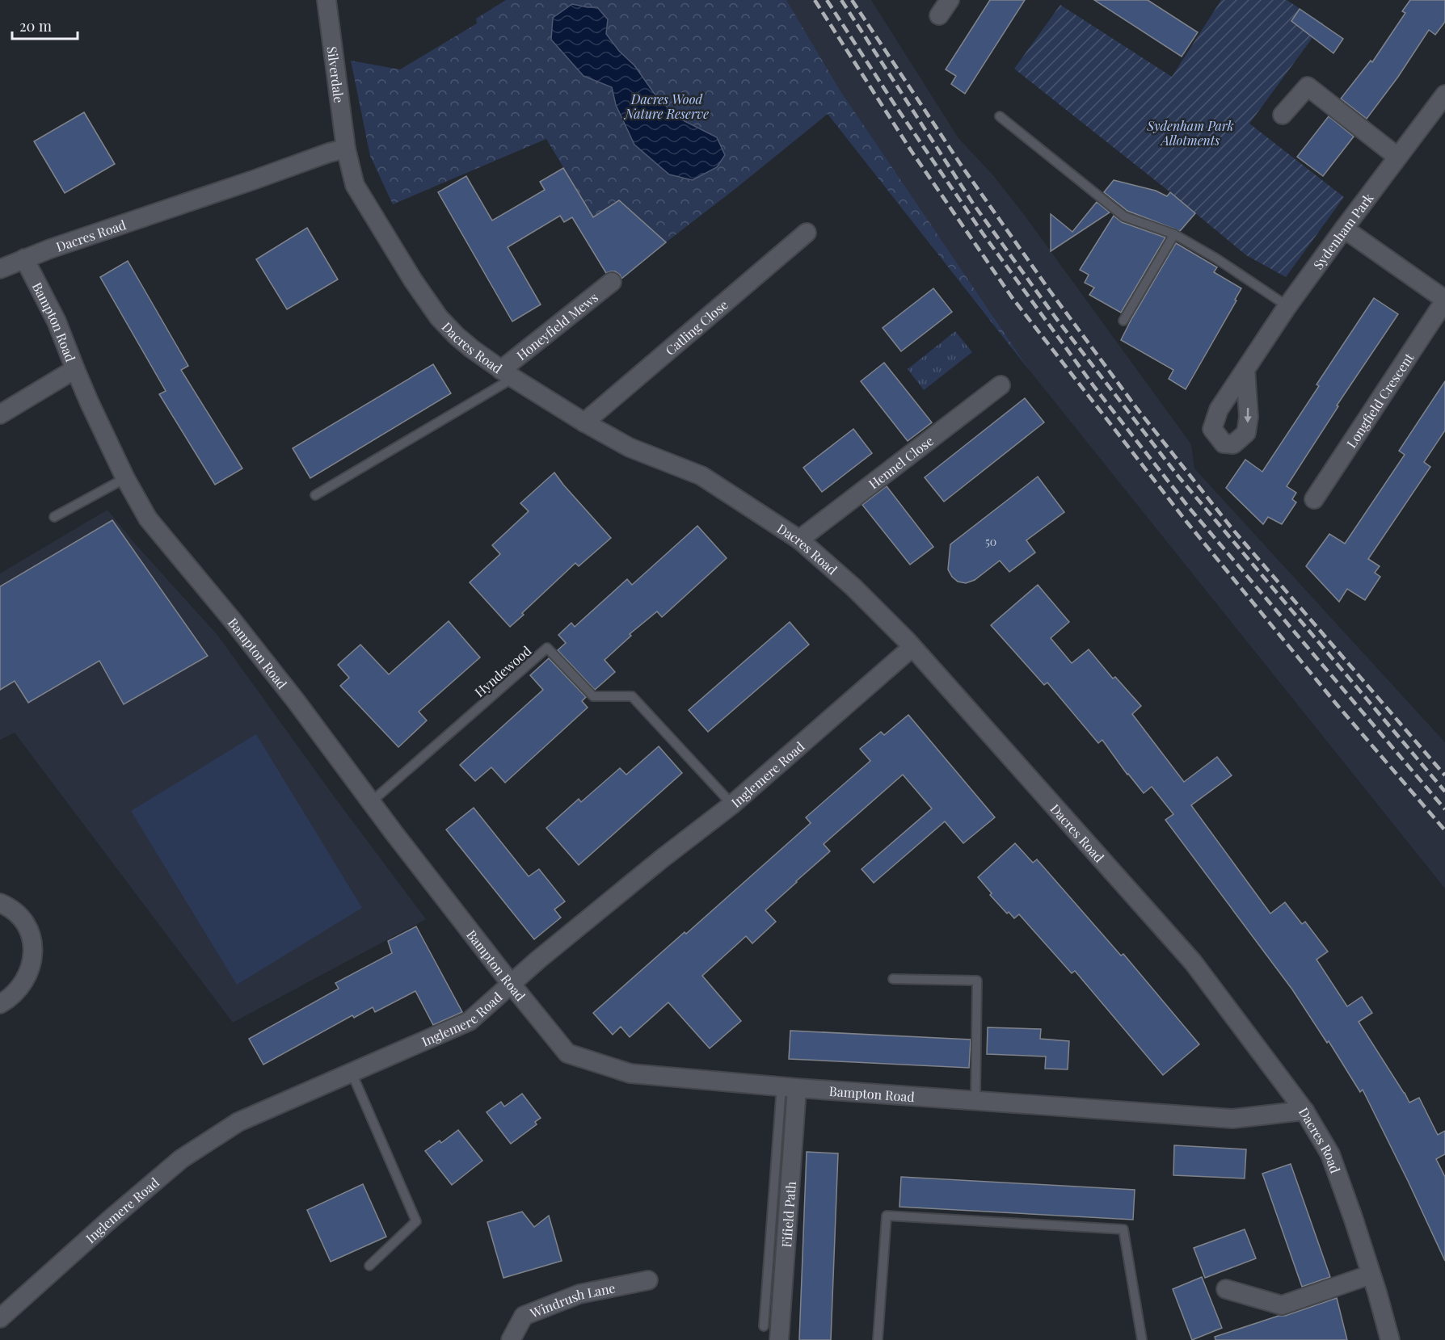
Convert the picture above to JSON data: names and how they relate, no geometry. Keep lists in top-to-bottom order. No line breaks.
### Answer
{"streets":{"street":["Silverdale","Sydenham Park","Dacres Road","Bampton Road","Honeyfield Mews","Catling Close","Longfield Crescent","Hennel Close","Inglemere Road","Fifield Path","Windrush Lane"],"lane":["Hyndewood"]},"crossings":[["Silverdale","Dacres Road"],["Sydenham Park","Longfield Crescent"],["Dacres Road","Bampton Road"],["Dacres Road","Honeyfield Mews"],["Dacres Road","Catling Close"],["Dacres Road","Hennel Close"],["Dacres Road","Inglemere Road"],["Bampton Road","Hyndewood"],["Bampton Road","Inglemere Road"],["Bampton Road","Fifield Path"],["Hyndewood","Inglemere Road"]],"parks":["Dacres Wood Nature Reserve","Sydenham Park Allotments"],"house_numbers":["50"],"scale_bar":"20 m"}
